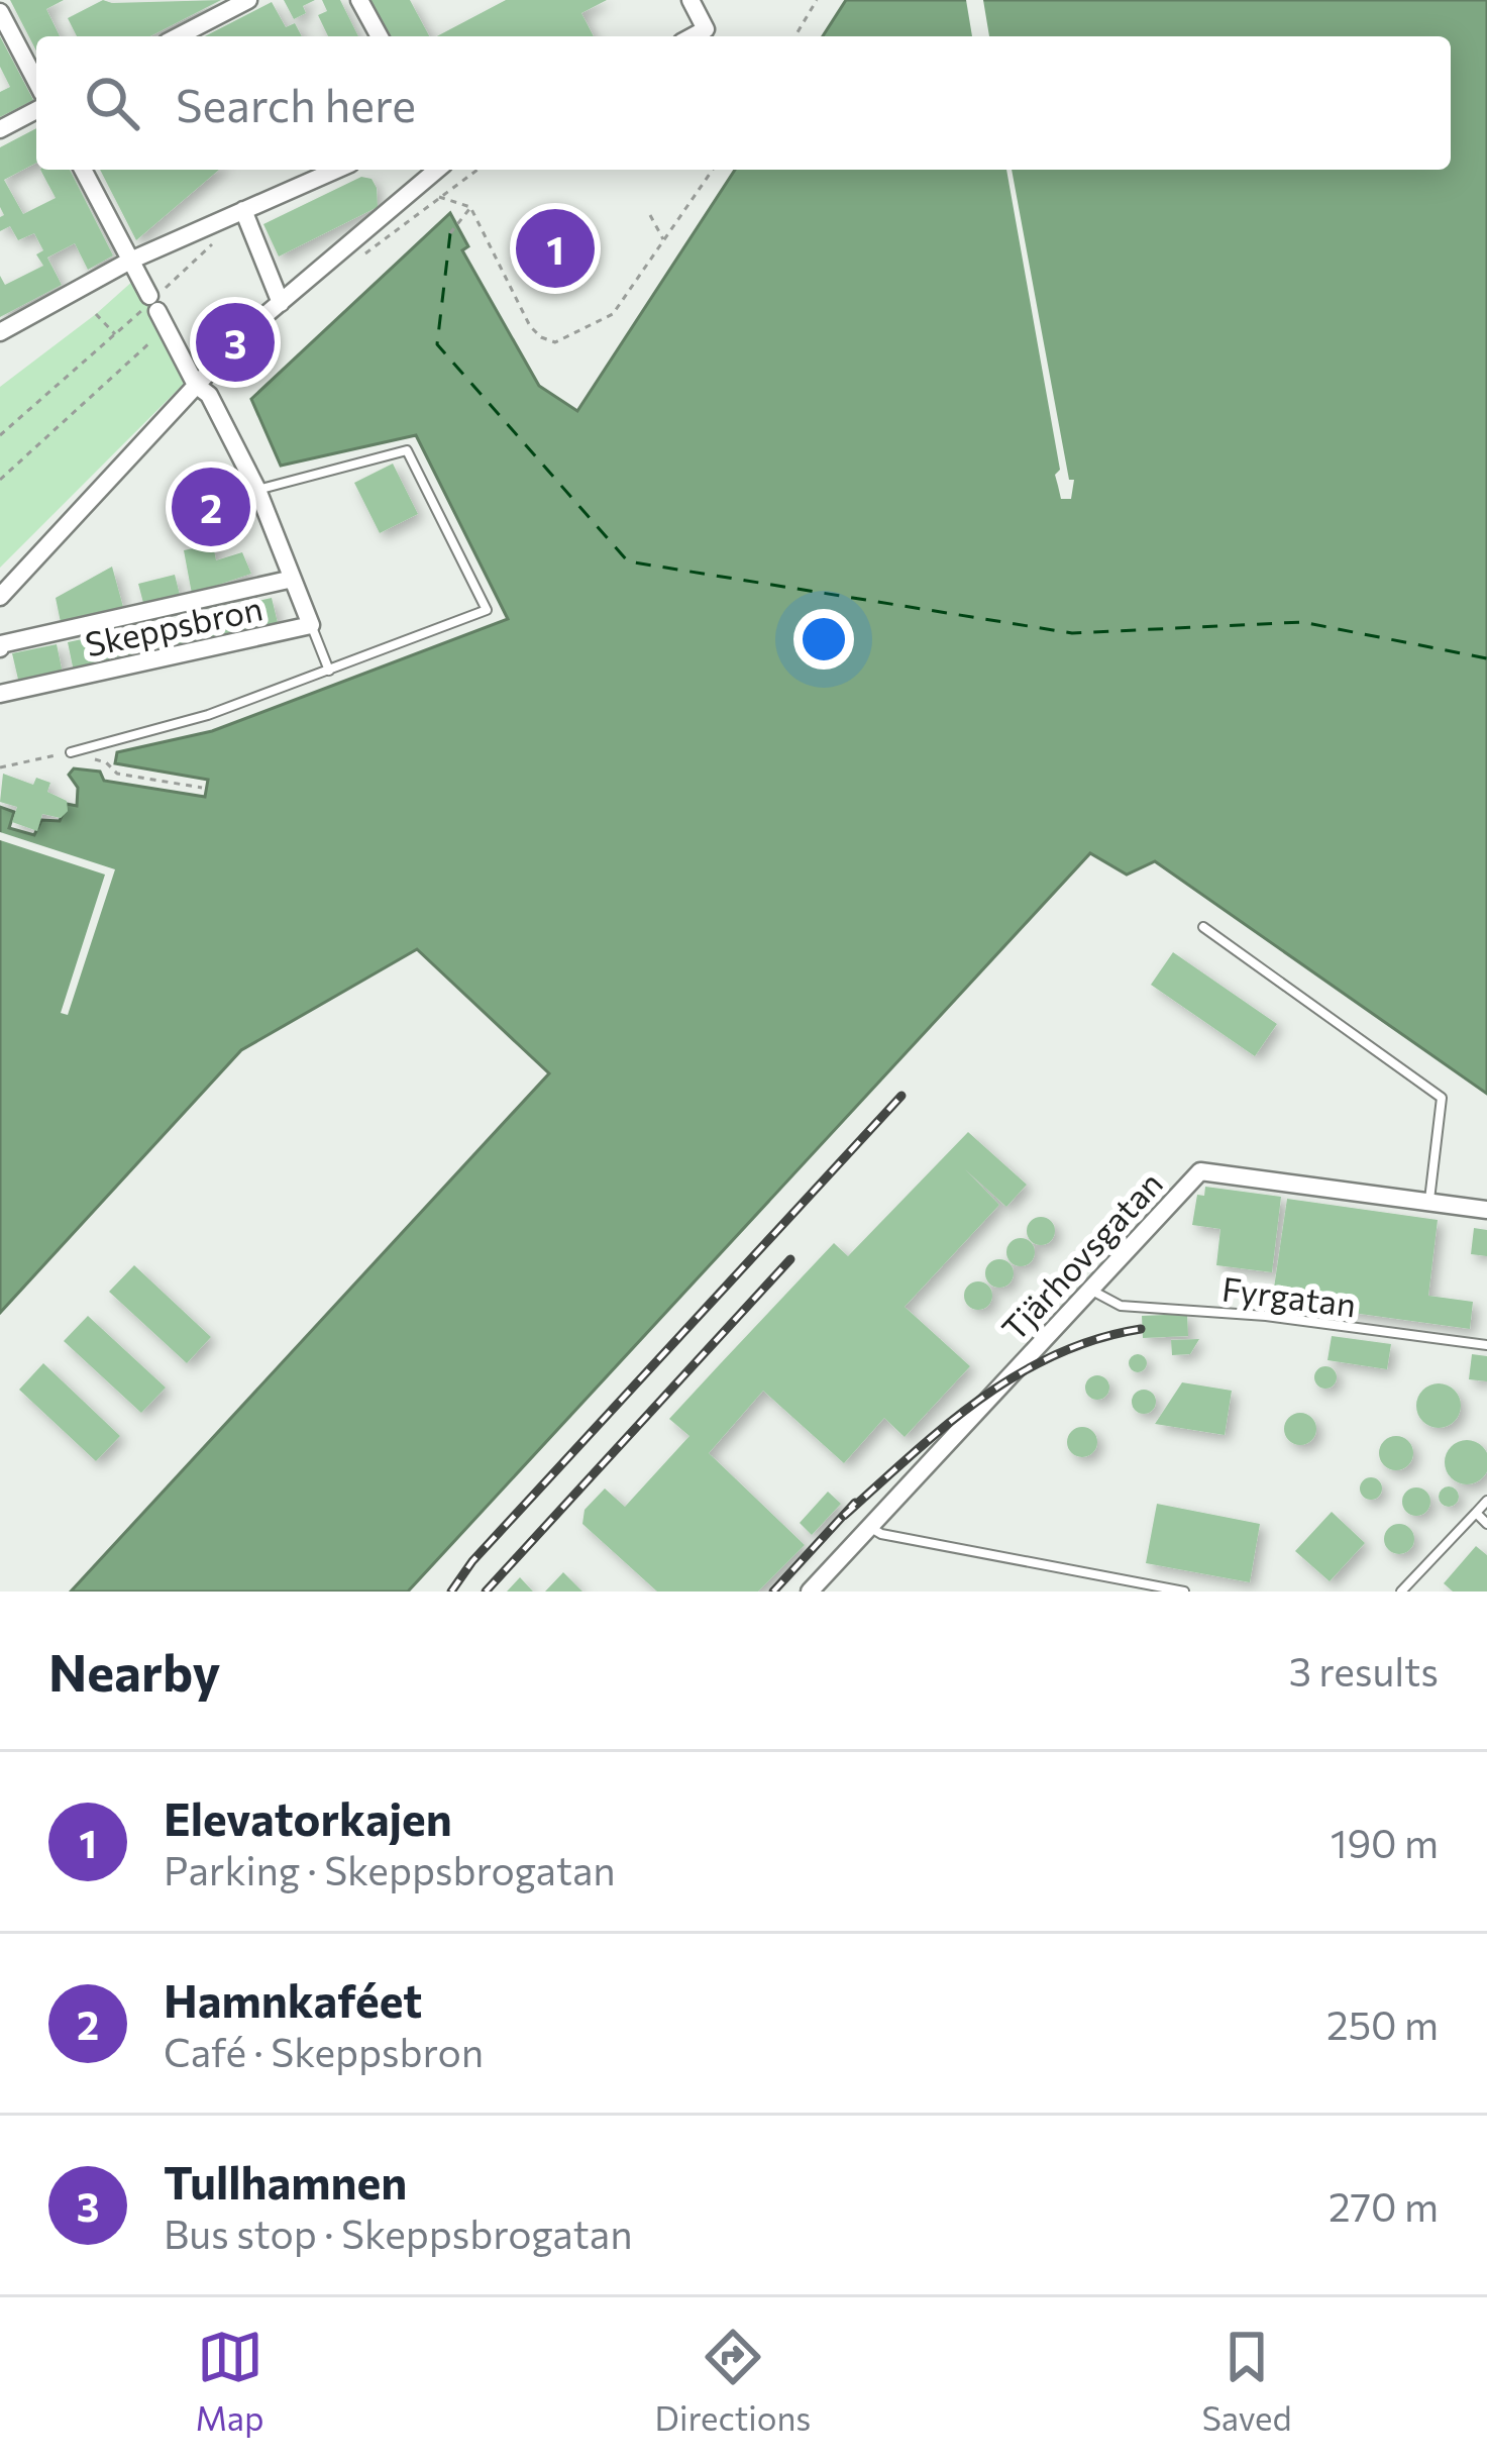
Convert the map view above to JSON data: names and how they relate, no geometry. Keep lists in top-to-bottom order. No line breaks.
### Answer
{"streets":{"street":["Skeppsbron","Tjärhovsgatan"],"lane":["Fyrgatan"]},"crossings":[["Tjärhovsgatan","Fyrgatan"]],"page":{"search":"Search here","pins":["1","3","2"],"heading":["Nearby","3 results"],"list":[{"mark":"1","name":"Elevatorkajen","note":"Parking · Skeppsbrogatan","value":"190 m"},{"mark":"2","name":"Hamnkaféet","note":"Café · Skeppsbron","value":"250 m"},{"mark":"3","name":"Tullhamnen","note":"Bus stop · Skeppsbrogatan","value":"270 m"}],"nav":["Map","Directions","Saved"]}}
